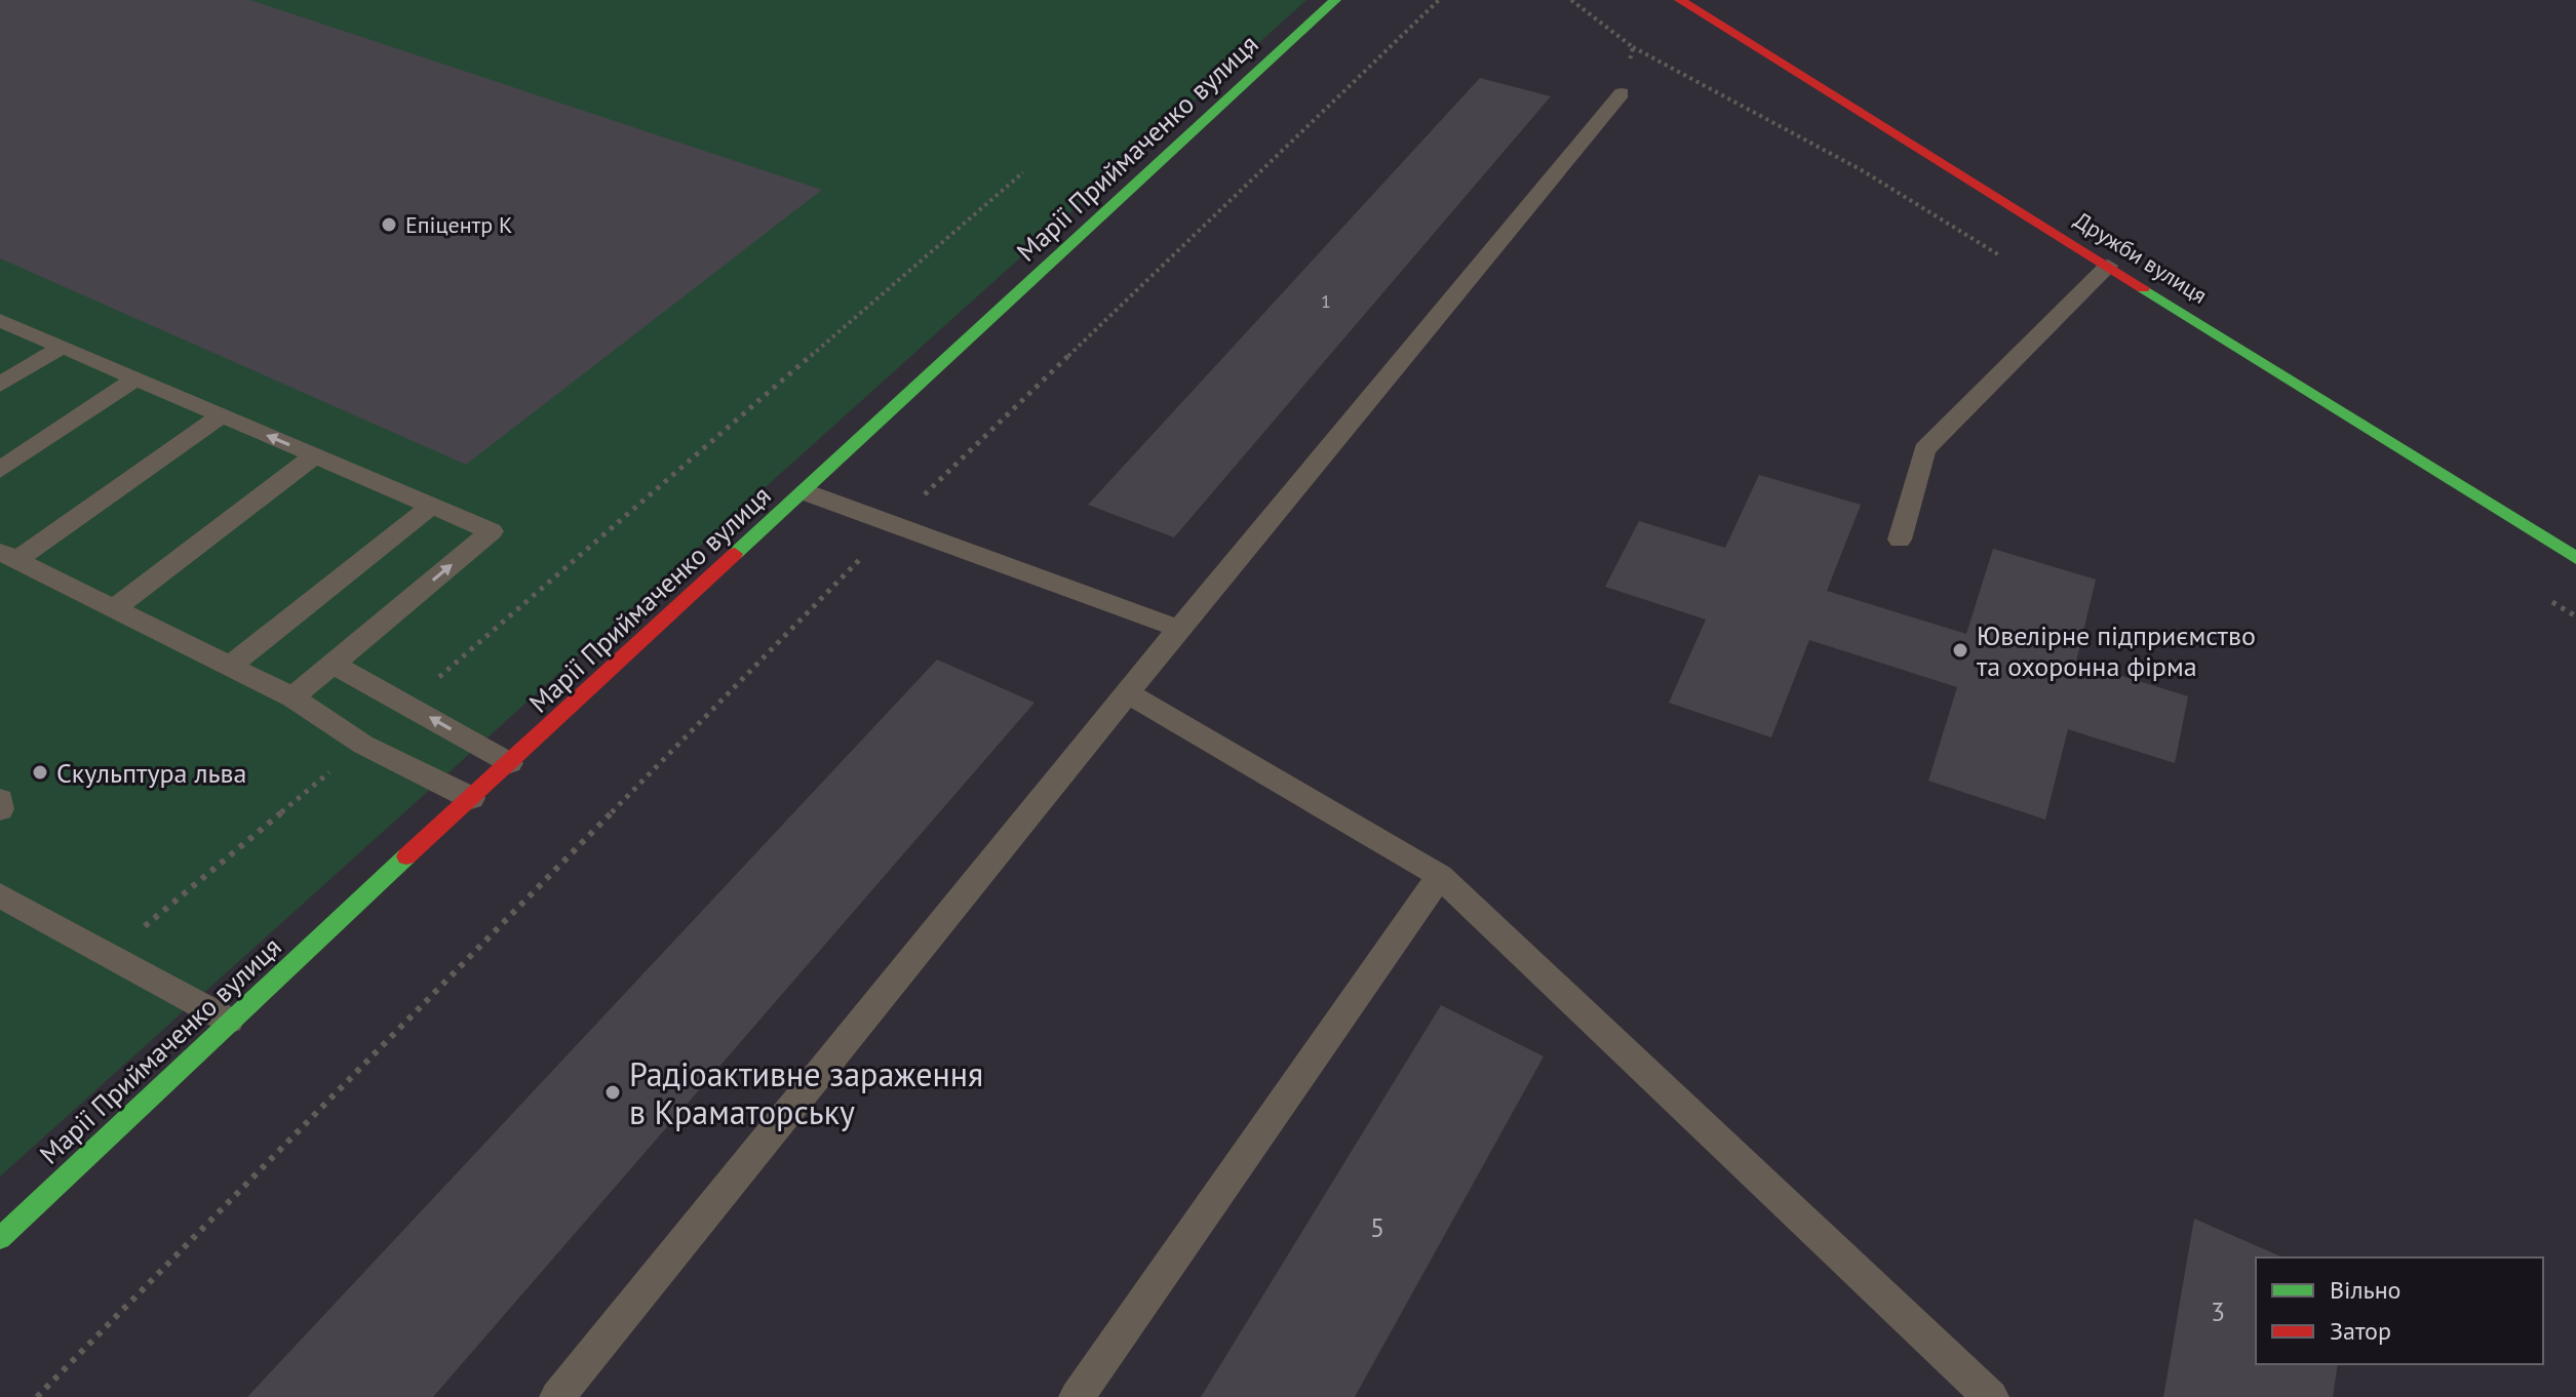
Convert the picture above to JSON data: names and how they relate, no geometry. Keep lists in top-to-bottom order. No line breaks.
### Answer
{"streets":{"street":["Марії Приймаченко вулиця","Дружби вулиця"]},"places":["Епіцентр К","Ювелірне підприємство та охоронна фірма","Скульптура льва","Радіоактивне зараження в Краматорську"],"house_numbers":["1","5","3"],"legend":["Вільно","Затор"]}
